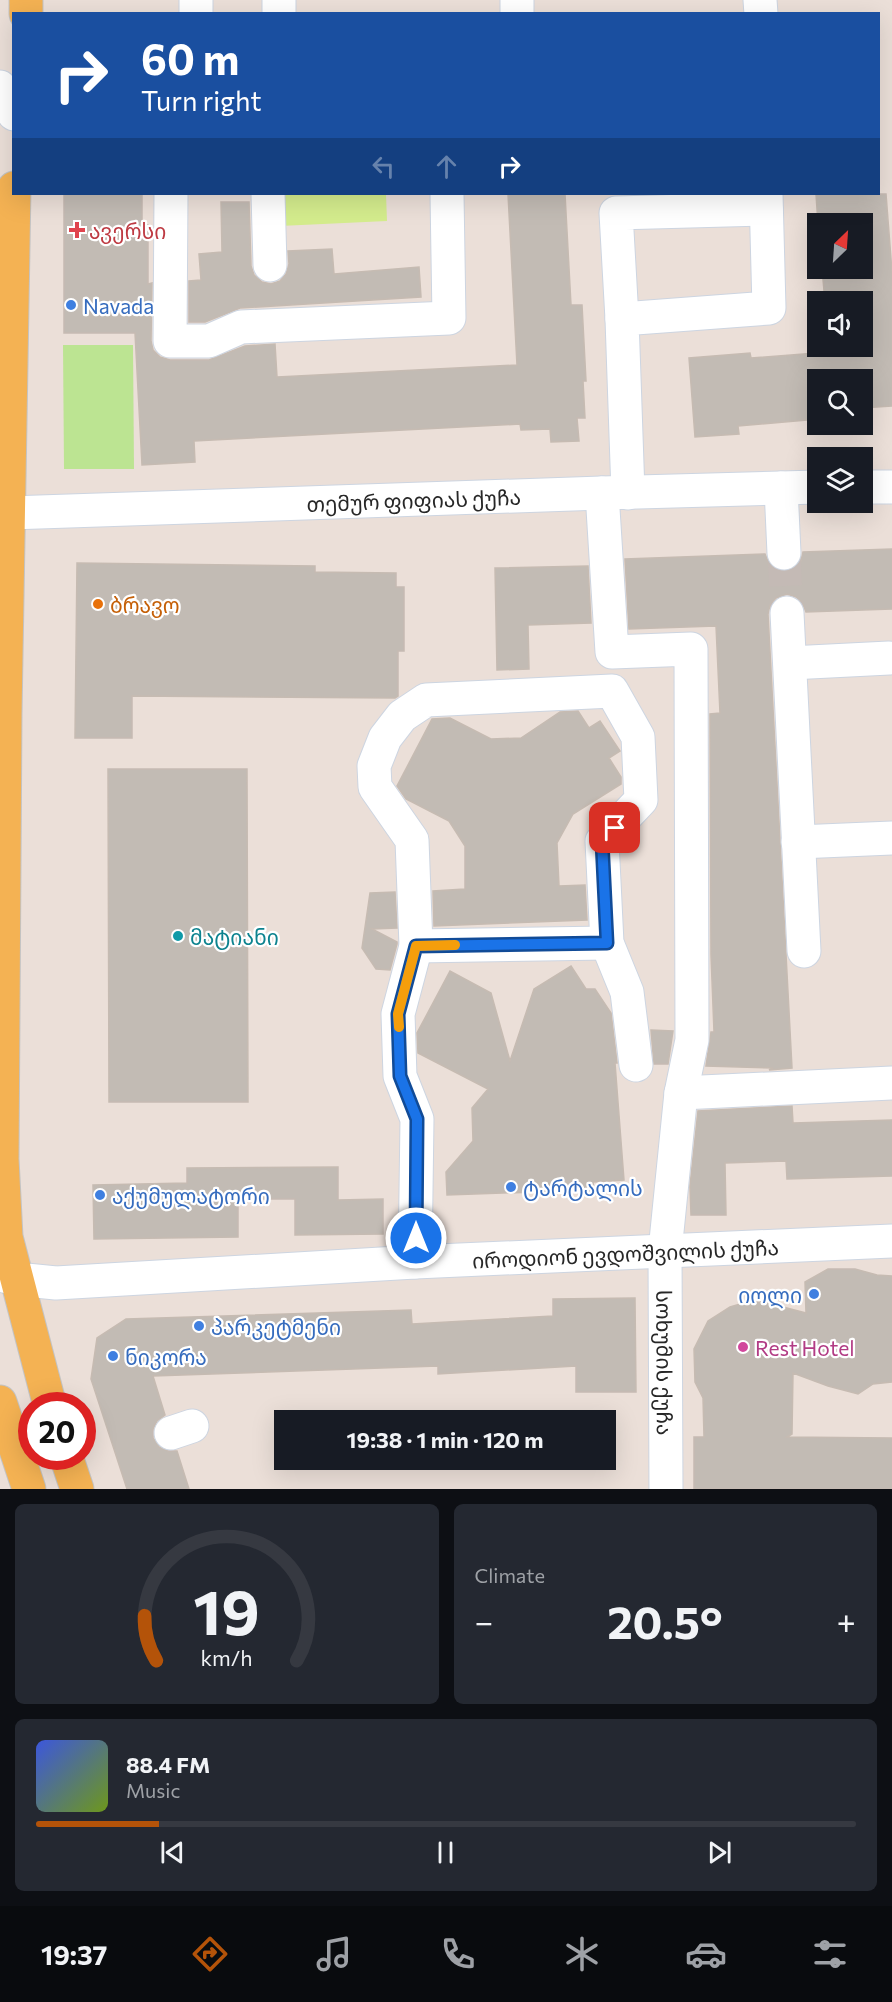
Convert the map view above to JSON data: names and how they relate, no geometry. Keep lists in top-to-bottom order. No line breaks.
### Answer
{"streets":{"street":["თემურ ფიფიას ქუჩა","იროდიონ ევდოშვილის ქუჩა","სოხუმის ქუჩა"]},"crossings":[["თემურ ფიფიას ქუჩა","სოხუმის ქუჩა"],["იროდიონ ევდოშვილის ქუჩა","სოხუმის ქუჩა"]],"places":{"health":["ავერსი"],"other":["Navada","ბრავო","მატიანი","ტარტალის","აქუმულატორი","იოლი","პარკეტმენი","Rest Hotel","ნიკორა"]},"north":"top right","page":{"turn":["60 m","Turn right"],"limit":"20","trip":"19:38 · 1 min · 120 m","tile":"Climate","heat":["−","20.5°","+"],"song":["88.4 FM","Music"],"tabs":"19:37","gauge":["19","km/h"]}}
